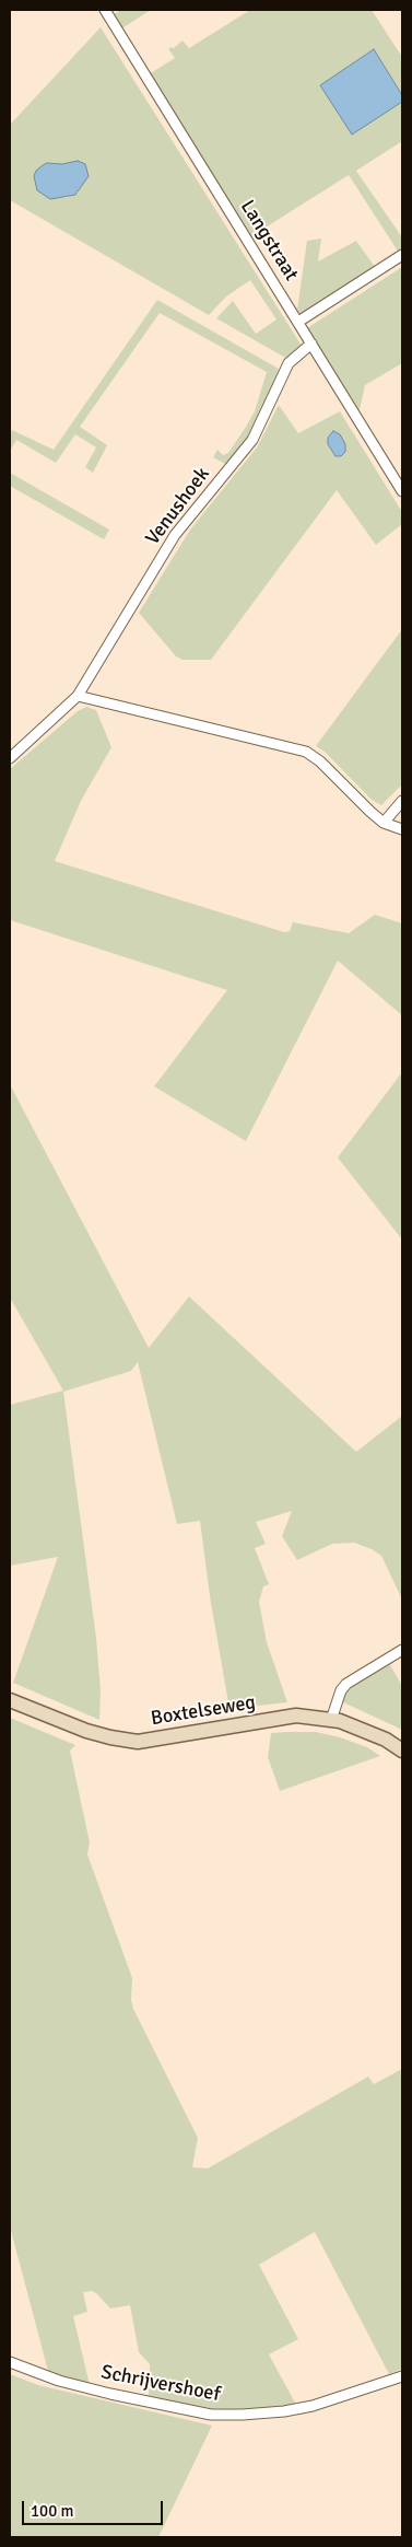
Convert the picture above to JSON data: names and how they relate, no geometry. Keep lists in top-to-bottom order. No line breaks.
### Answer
{"streets":{"main road":["Boxtelseweg"],"street":["Langstraat","Venushoek","Schrijvershoef"]},"crossings":[["Langstraat","Venushoek"]],"scale_bar":"100 m"}
